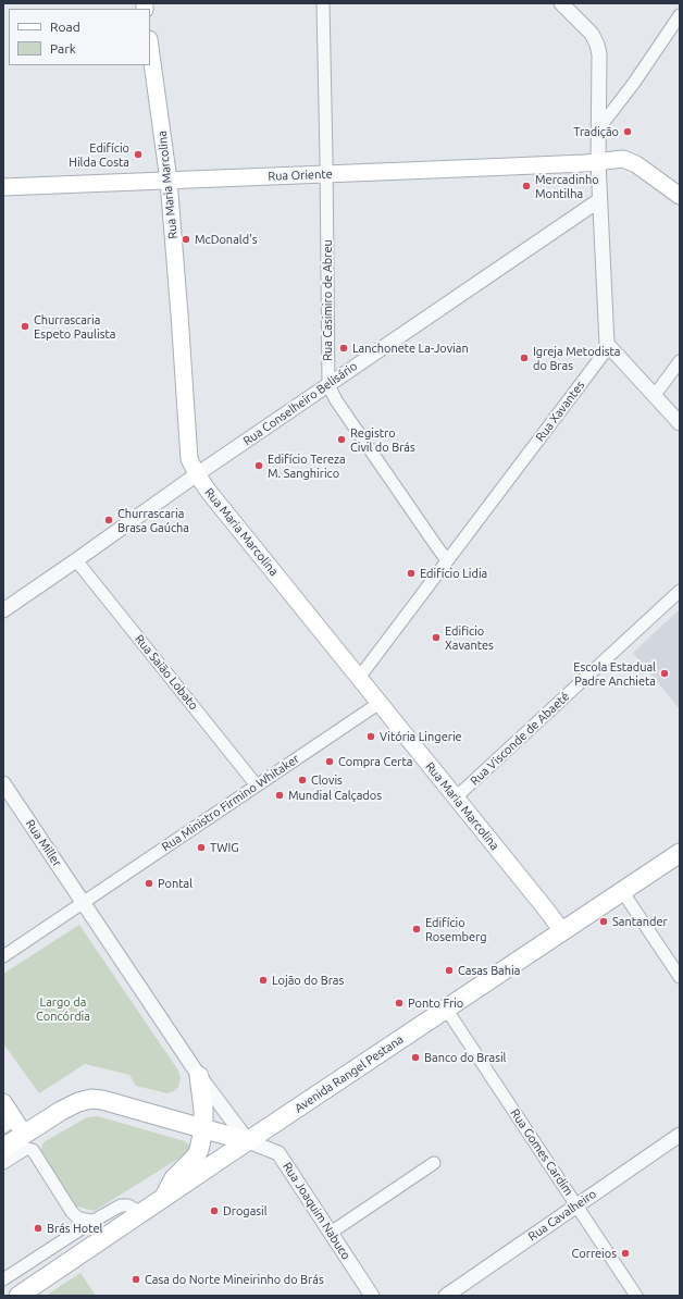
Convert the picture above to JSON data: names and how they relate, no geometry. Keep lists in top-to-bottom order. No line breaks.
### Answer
{"streets":{"main road":["Rua Oriente","Rua Maria Marcolina","Avenida Rangel Pestana"],"street":["Rua Casimiro de Abreu","Rua Conselheiro Belisário","Rua Xavantes","Rua Saião Lobato","Rua Visconde de Abaeté","Rua Ministro Firmino Whitaker","Rua Miller","Rua Gomes Cardim","Rua Joaquim Nabuco","Rua Cavalheiro"]},"crossings":[["Rua Oriente","Rua Maria Marcolina"],["Rua Oriente","Rua Casimiro de Abreu"],["Rua Maria Marcolina","Rua Conselheiro Belisário"],["Rua Maria Marcolina","Rua Xavantes"],["Rua Maria Marcolina","Rua Visconde de Abaeté"],["Rua Maria Marcolina","Rua Ministro Firmino Whitaker"],["Rua Maria Marcolina","Avenida Rangel Pestana"],["Rua Casimiro de Abreu","Rua Conselheiro Belisário"],["Rua Casimiro de Abreu","Rua Xavantes"],["Rua Conselheiro Belisário","Rua Saião Lobato"],["Rua Saião Lobato","Rua Ministro Firmino Whitaker"],["Rua Ministro Firmino Whitaker","Rua Miller"],["Avenida Rangel Pestana","Rua Gomes Cardim"],["Avenida Rangel Pestana","Rua Joaquim Nabuco"],["Rua Gomes Cardim","Rua Cavalheiro"]],"parks":["Largo da Concórdia"],"places":["Tradição","Edifício Hilda Costa","Mercadinho Montilha","McDonald's","Churrascaria Espeto Paulista","Lanchonete La-Jovian","Igreja Metodista do Bras","Registro Civil do Brás","Edifício Tereza M. Sanghirico","Churrascaria Brasa Gaúcha","Edifício Lidia","Edificio Xavantes","Escola Estadual Padre Anchieta","Vitória Lingerie","Compra Certa","Clovis","Mundial Calçados","TWIG","Pontal","Santander","Edifício Rosemberg","Casas Bahia","Lojão do Bras","Ponto Frio","Banco do Brasil","Drogasil","Brás Hotel","Correios","Casa do Norte Mineirinho do Brás"],"legend":["Road","Park"]}
